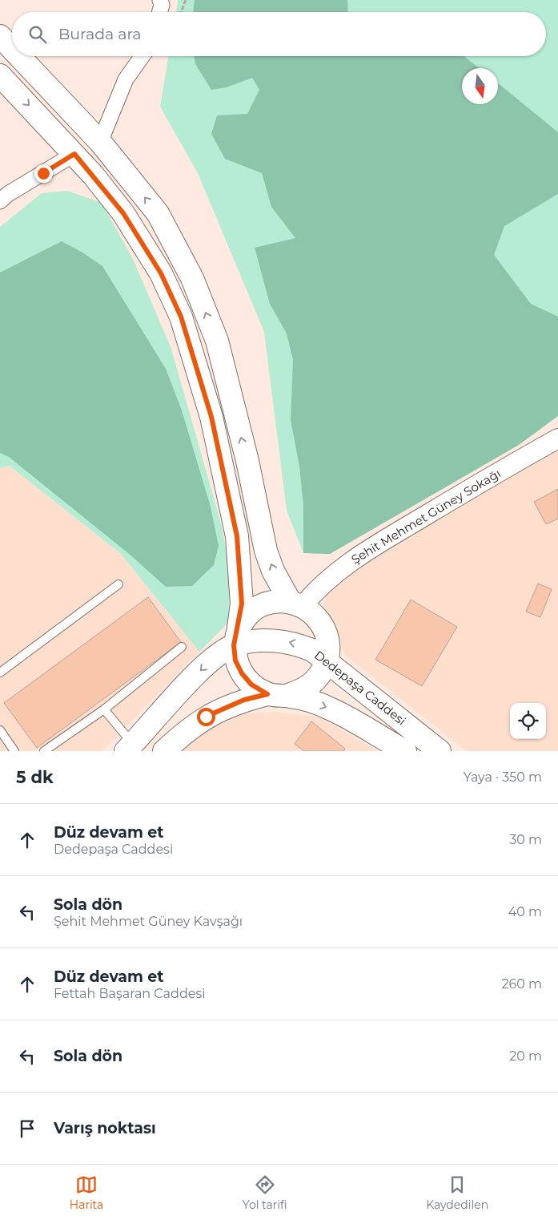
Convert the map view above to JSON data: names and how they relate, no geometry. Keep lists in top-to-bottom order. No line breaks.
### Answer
{"streets":{"main road":["Dedepaşa Caddesi"],"street":["Şehit Mehmet Güney Sokağı"]},"north":"bottom","page":{"search":"Burada ara","heading":["5 dk","Yaya · 350 m"],"list":[["Düz devam et","Dedepaşa Caddesi","30 m"],["Sola dön","Şehit Mehmet Güney Kavşağı","40 m"],["Düz devam et","Fettah Başaran Caddesi","260 m"],["Sola dön","20 m"],"Varış noktası"],"nav":["Harita","Yol tarifi","Kaydedilen"]}}
